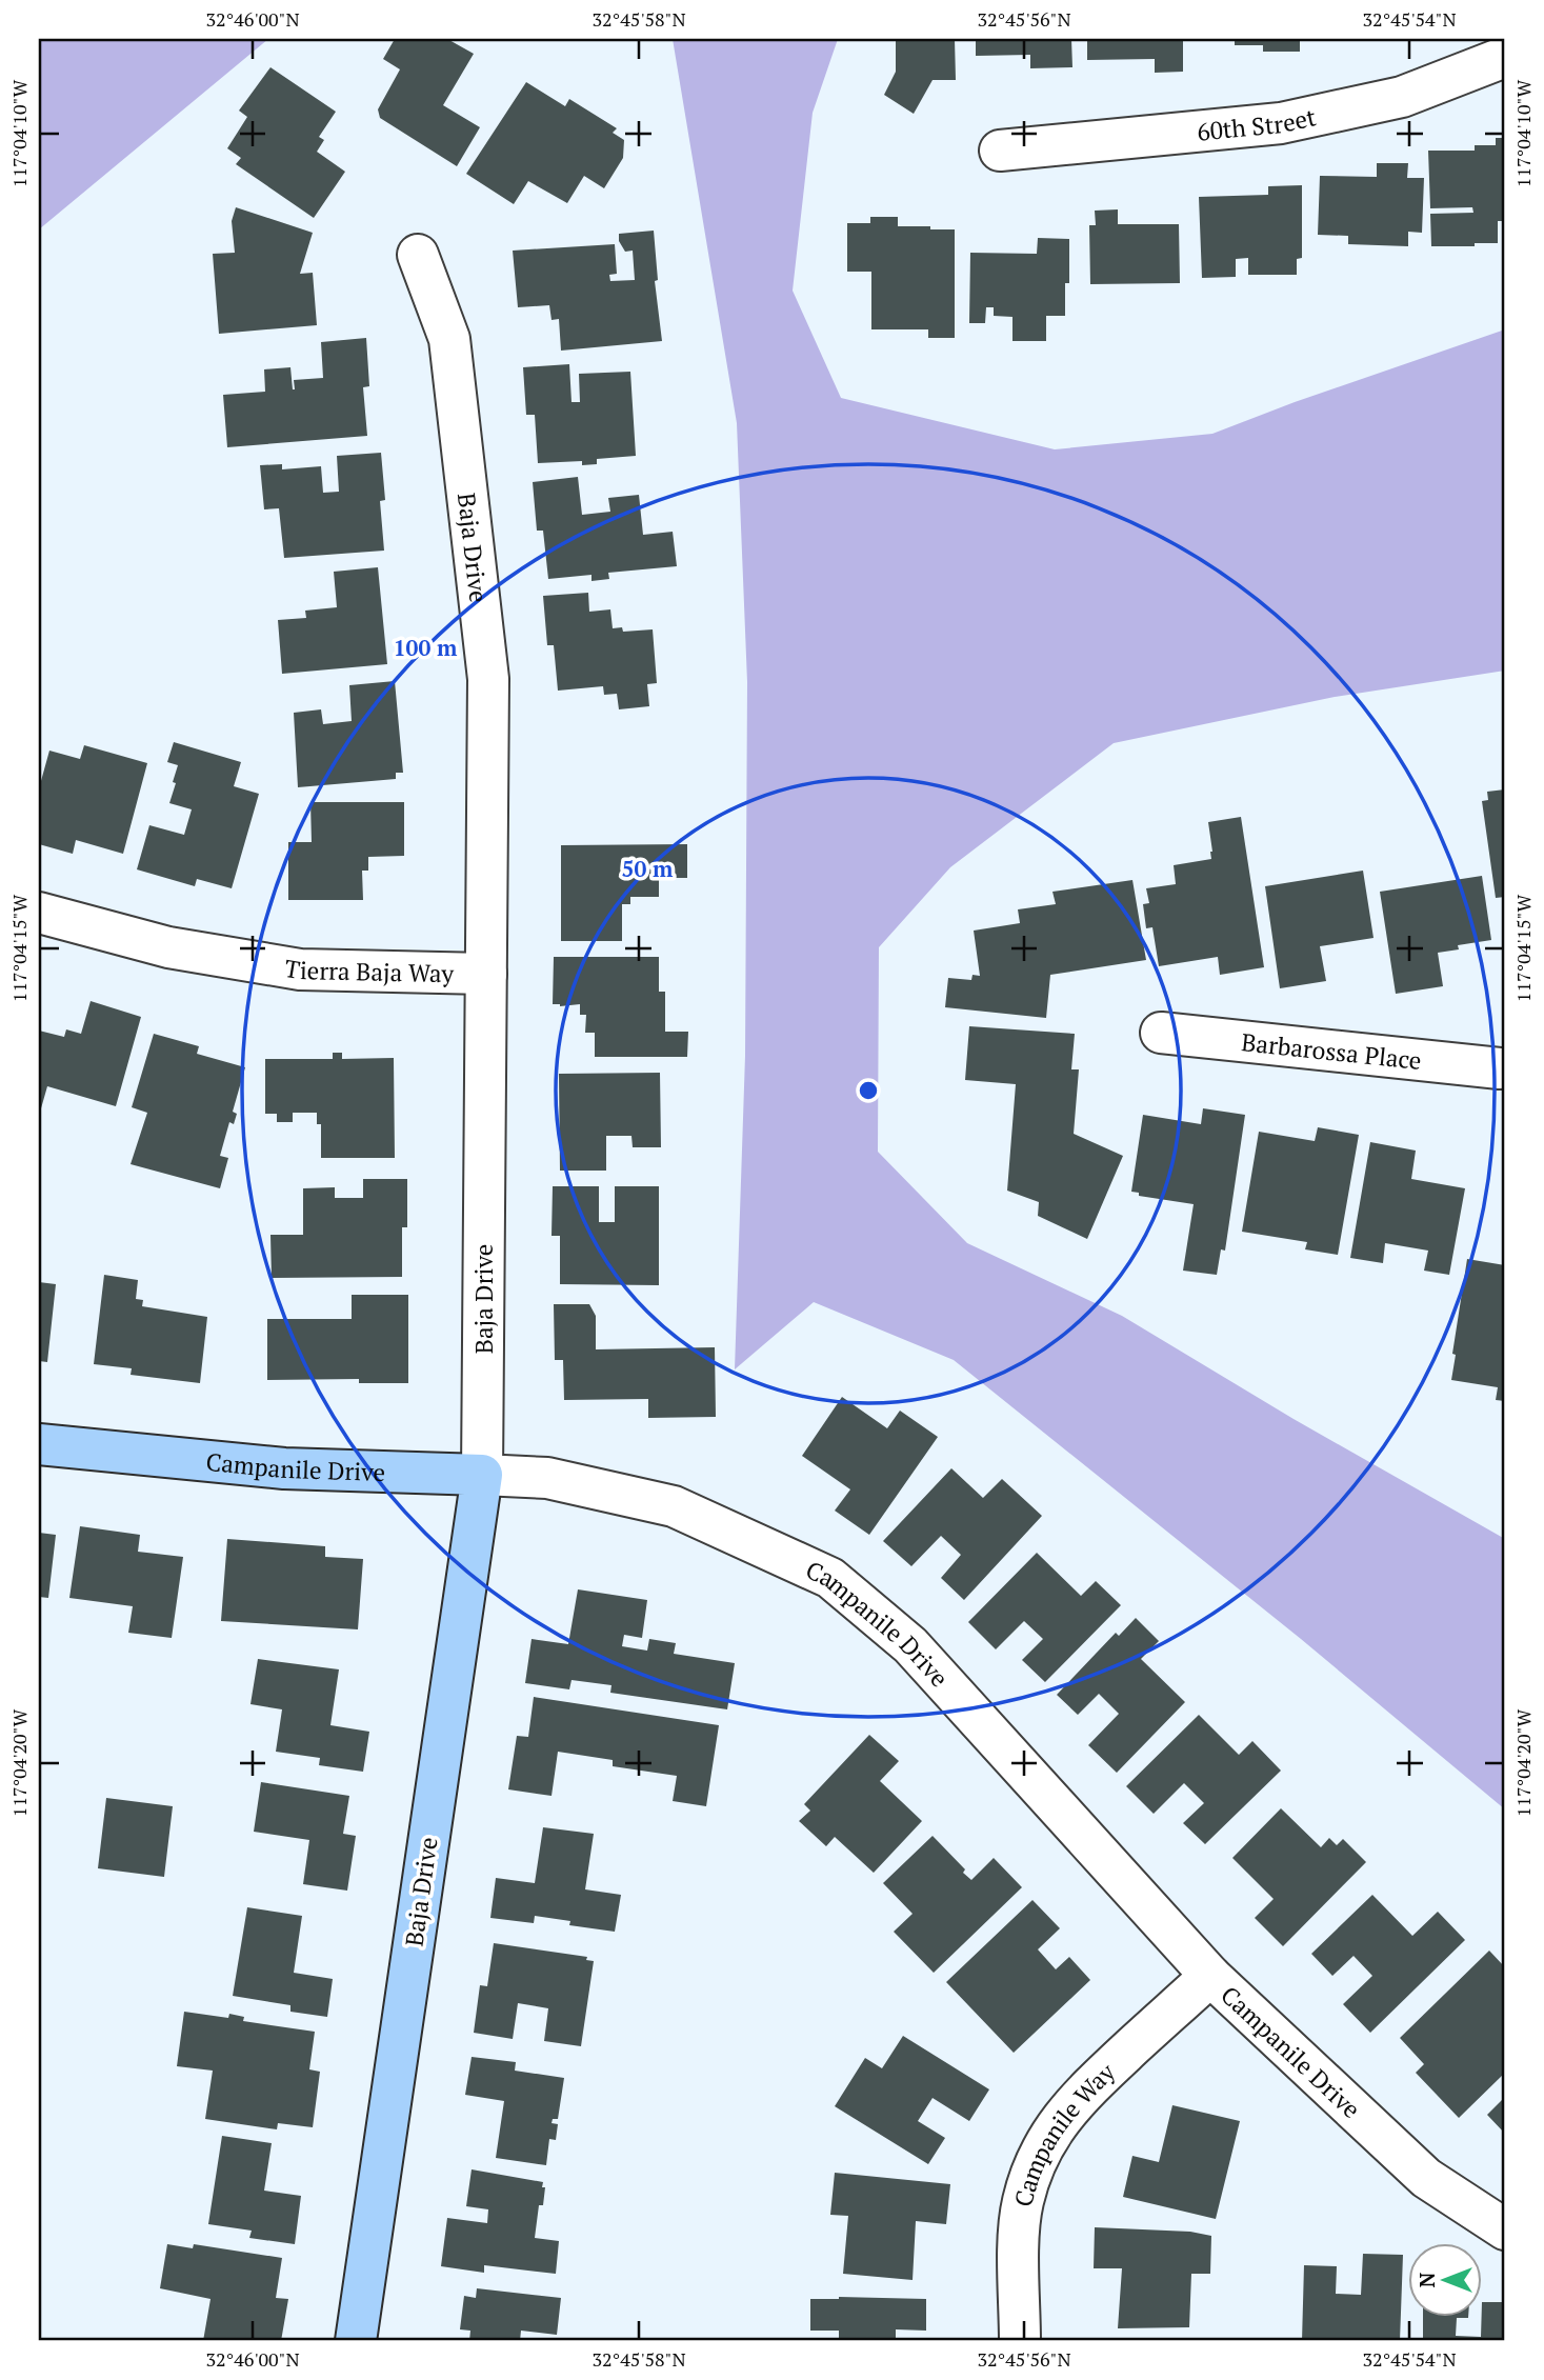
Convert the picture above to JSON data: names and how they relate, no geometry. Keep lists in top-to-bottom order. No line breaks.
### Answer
{"streets":{"street":["60th Street","Baja Drive","Tierra Baja Way","Barbarossa Place","Campanile Drive","Campanile Way"]},"crossings":[["Baja Drive","Tierra Baja Way"],["Baja Drive","Campanile Drive"],["Campanile Drive","Campanile Way"]],"north":"left","coordinates":["32°46'00\"N","32°45'58\"N","32°45'56\"N","32°45'54\"N","117°04'10\"W","117°04'15\"W","117°04'20\"W"],"rings":["100 m","50 m"]}
